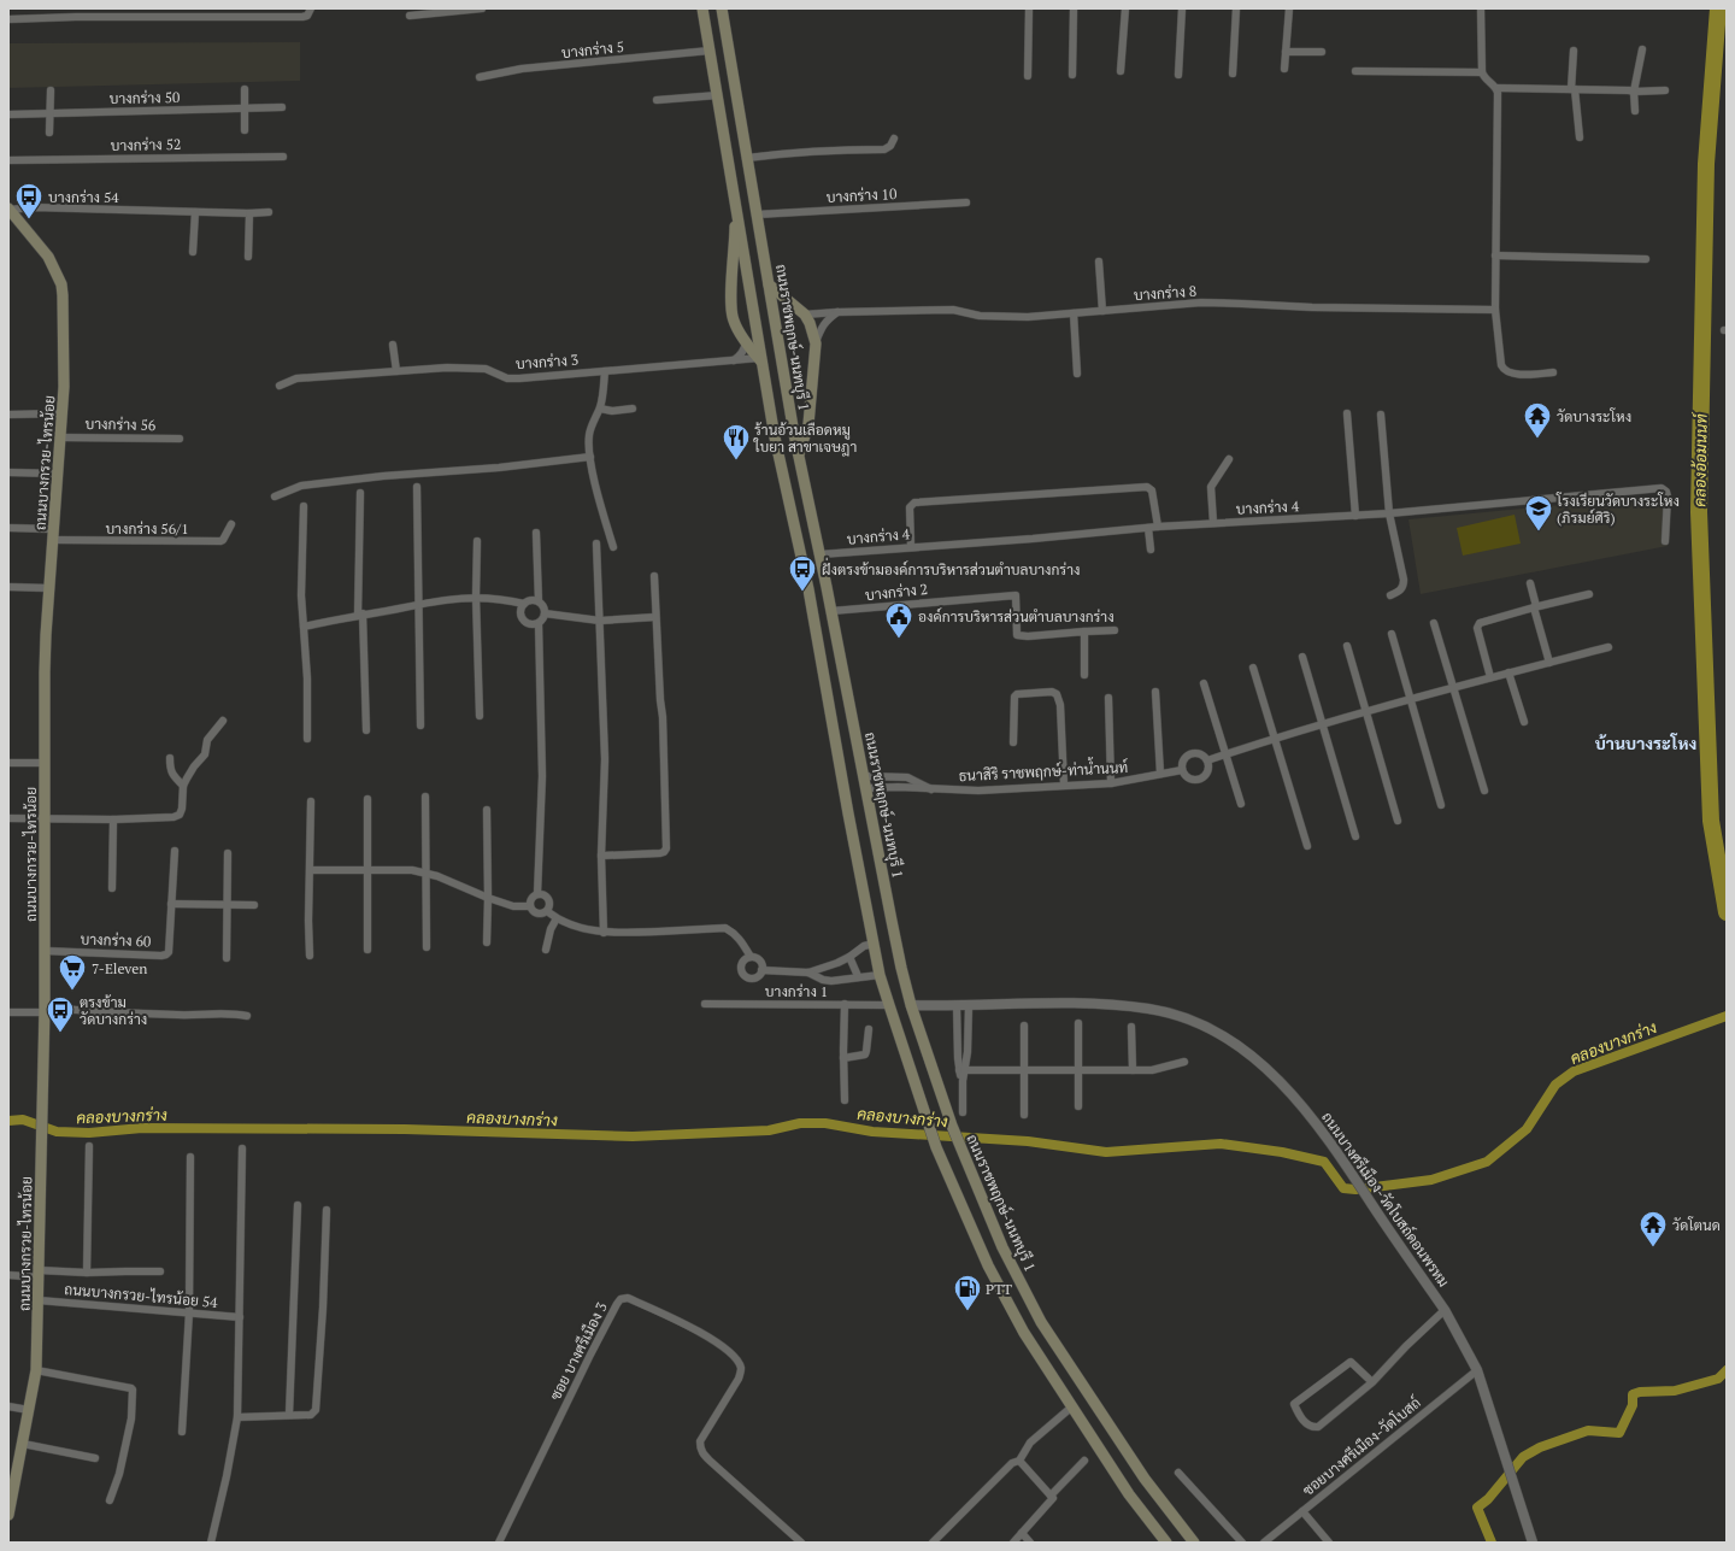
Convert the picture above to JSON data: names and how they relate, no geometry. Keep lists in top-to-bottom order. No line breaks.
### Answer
{"streets":{"main road":["ถนนราชพฤกษ์-นนทบุรี 1","ถนนบางกรวย-ไทรน้อย"],"street":["บางกร่าง 5","บางกร่าง 50","บางกร่าง 52","บางกร่าง 10","บางกร่าง 8","บางกร่าง 3","บางกร่าง 56","บางกร่าง 4","บางกร่าง 56/1","บางกร่าง 2","ธนาสิริ ราชพฤกษ์-ท่าน้ำนนท์","บางกร่าง 60","บางกร่าง 1","ถนนบางศรีเมือง-วัดโบสถ์ดอนพรหม","ถนนบางกรวย-ไทรน้อย 54","ซอย บางศรีเมือง 3","ซอยบางศรีเมือง-วัดโบสถ์"]},"crossings":[["บางกร่าง 10","ถนนราชพฤกษ์-นนทบุรี 1"],["ถนนราชพฤกษ์-นนทบุรี 1","บางกร่าง 4"],["ถนนราชพฤกษ์-นนทบุรี 1","บางกร่าง 2"],["ถนนราชพฤกษ์-นนทบุรี 1","ธนาสิริ ราชพฤกษ์-ท่าน้ำนนท์"],["ถนนราชพฤกษ์-นนทบุรี 1","ถนนบางศรีเมือง-วัดโบสถ์ดอนพรหม"],["บางกร่าง 56","ถนนบางกรวย-ไทรน้อย"],["ถนนบางกรวย-ไทรน้อย","บางกร่าง 56/1"],["ถนนบางกรวย-ไทรน้อย","บางกร่าง 60"],["ถนนบางกรวย-ไทรน้อย","ถนนบางกรวย-ไทรน้อย 54"],["ถนนบางศรีเมือง-วัดโบสถ์ดอนพรหม","ซอยบางศรีเมือง-วัดโบสถ์"]],"districts":["บ้านบางระโหง"],"water":["คลองอ้อมนนท์","คลองบางกร่าง"],"places":{"bus stop":["บางกร่าง 54","ฝั่งตรงข้ามองค์การบริหารส่วนตำบลบางกร่าง","ตรงข้าม วัดบางกร่าง"],"temple":["วัดบางระโหง","วัดโตนด"],"restaurant":["ร้านอ้วนเลือดหมู ใบยา สาขาเจษฎา"],"school or university":["โรงเรียนวัดบางระโหง (ภิรมย์ศิริ)"],"public building":["องค์การบริหารส่วนตำบลบางกร่าง"],"supermarket":["7-Eleven"],"fuel station":["PTT"]}}
